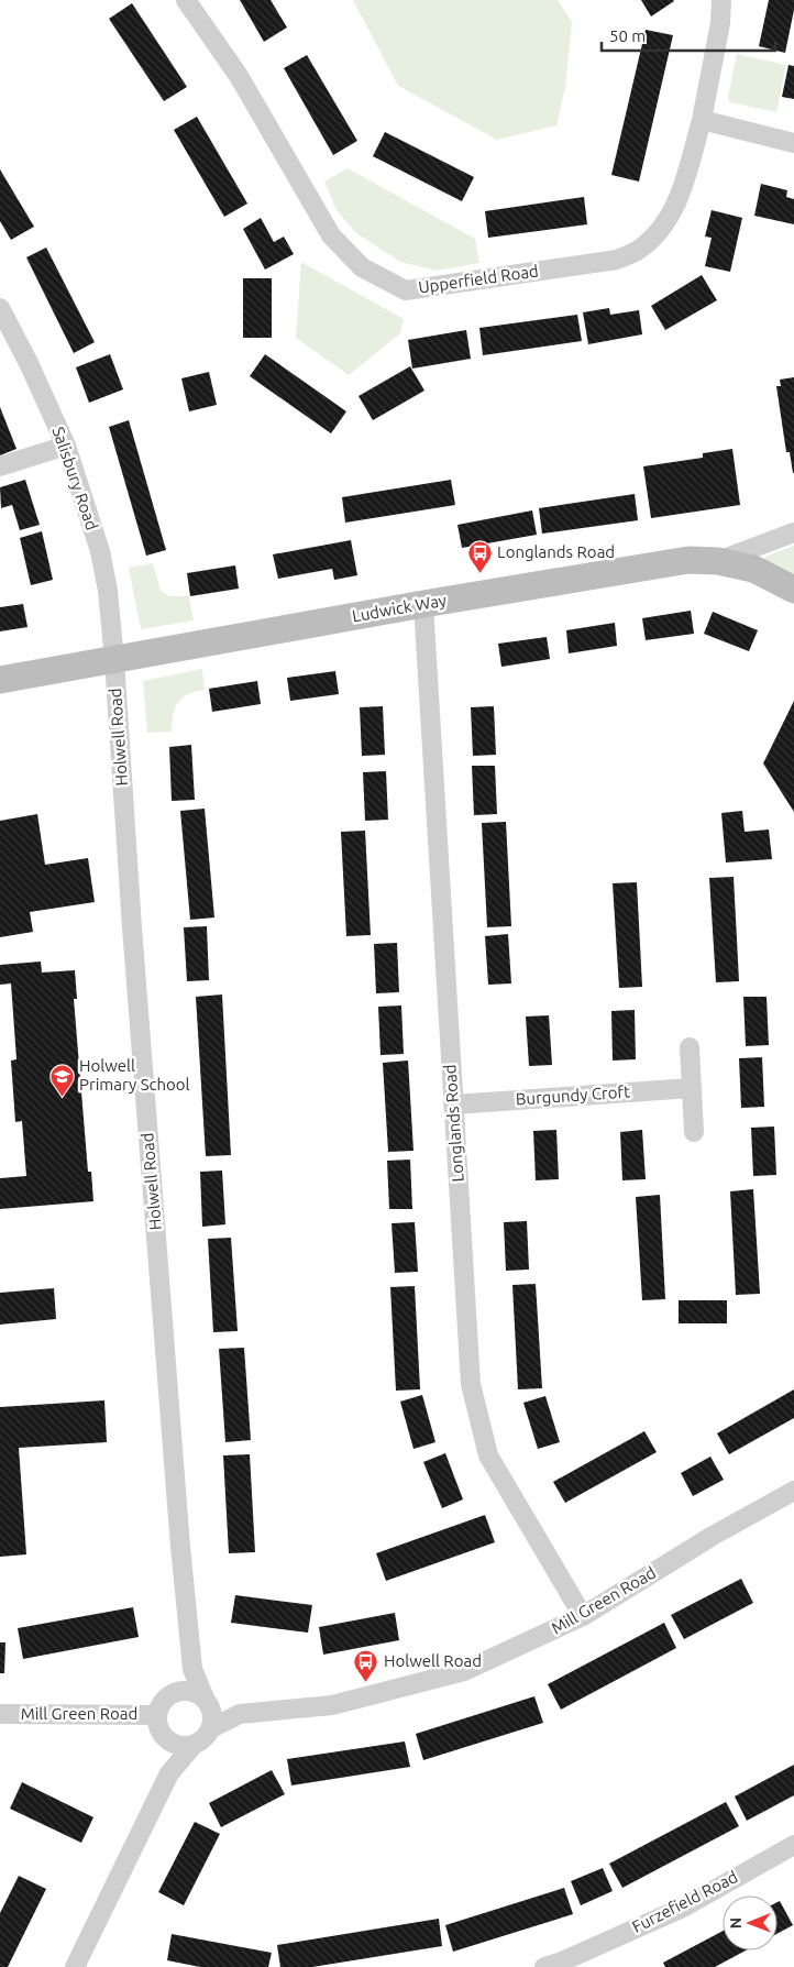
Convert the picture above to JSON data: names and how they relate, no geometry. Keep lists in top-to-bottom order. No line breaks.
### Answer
{"streets":{"street":["Upperfield Road","Salisbury Road","Ludwick Way","Holwell Road","Burgundy Croft","Longlands Road","Mill Green Road","Furzefield Road"]},"crossings":[["Salisbury Road","Ludwick Way"],["Salisbury Road","Holwell Road"],["Ludwick Way","Holwell Road"],["Ludwick Way","Longlands Road"],["Holwell Road","Mill Green Road"],["Burgundy Croft","Longlands Road"],["Longlands Road","Mill Green Road"]],"places":{"bus stop":["Longlands Road","Holwell Road"],"school or university":["Holwell Primary School"]},"scale_bar":"50 m","north":"left"}
